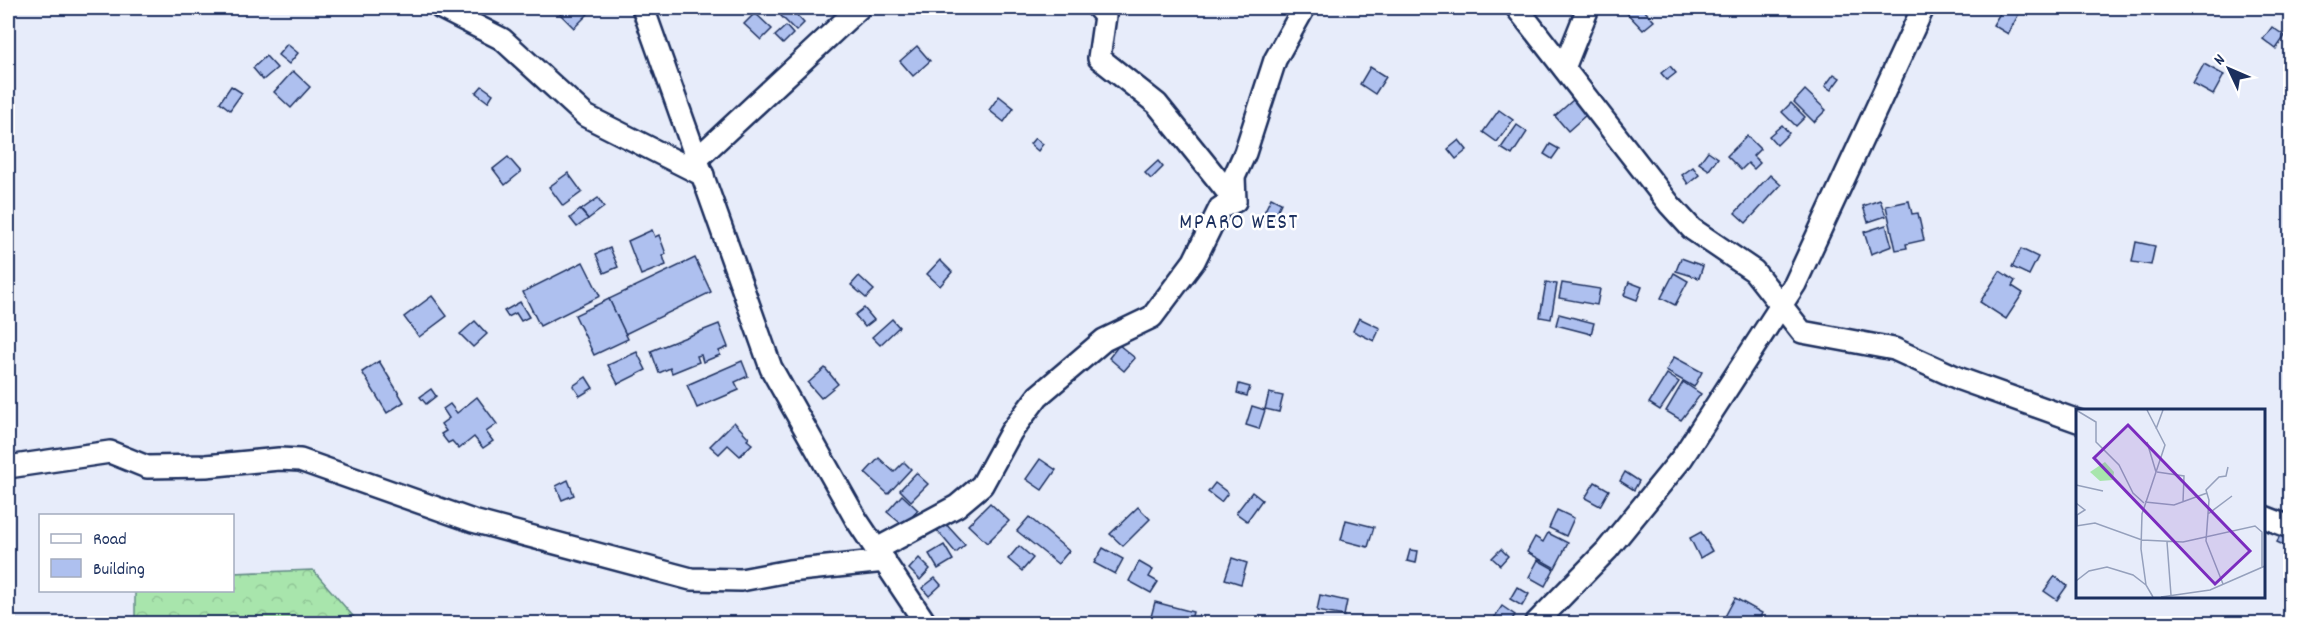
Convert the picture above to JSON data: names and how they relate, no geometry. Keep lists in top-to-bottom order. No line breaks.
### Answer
{"districts":["MPARO WEST"],"legend":["Road","Building"],"north":"top left"}
